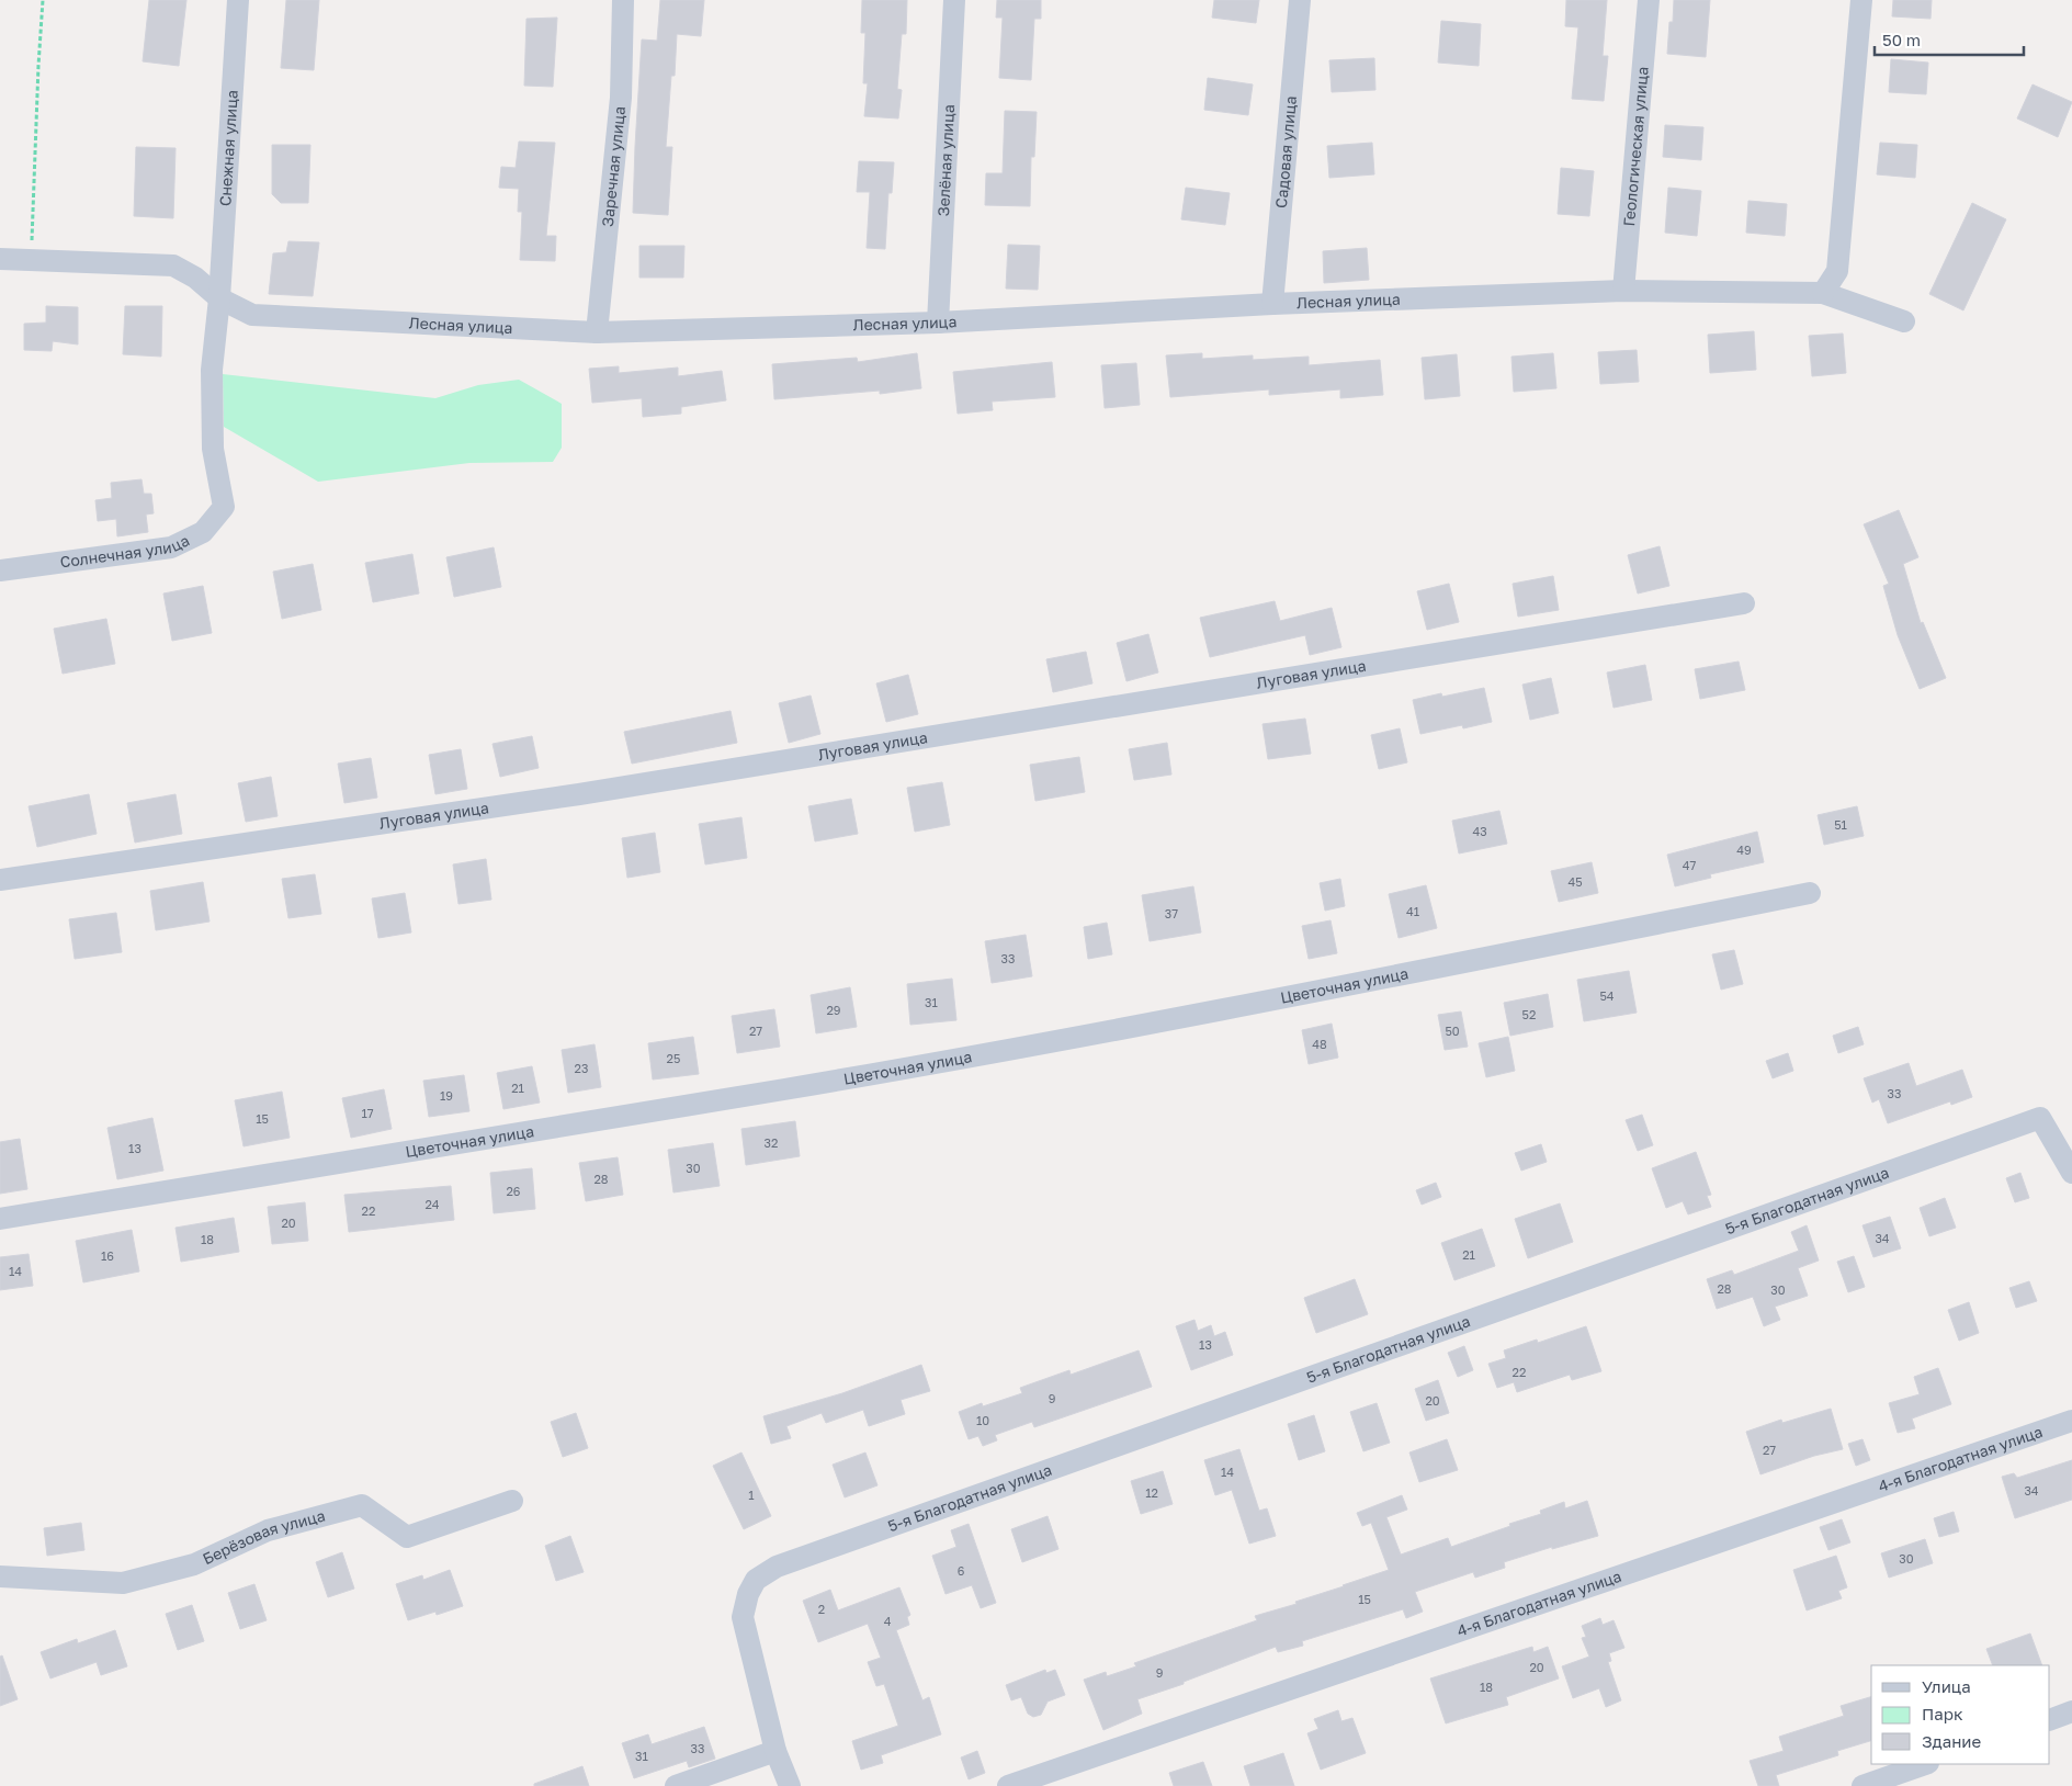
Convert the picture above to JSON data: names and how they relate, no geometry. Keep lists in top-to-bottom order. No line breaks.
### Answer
{"streets":{"street":["Геологическая улица","Снежная улица","Садовая улица","Зелёная улица","Заречная улица","Лесная улица","Солнечная улица","Луговая улица","Цветочная улица","5-я Благодатная улица","4-я Благодатная улица","Берёзовая улица"]},"crossings":[["Геологическая улица","Лесная улица"],["Снежная улица","Лесная улица"],["Снежная улица","Солнечная улица"],["Садовая улица","Лесная улица"],["Зелёная улица","Лесная улица"],["Заречная улица","Лесная улица"],["Лесная улица","Солнечная улица"]],"house_numbers":["51","43","49","47","45","41","37","33","54","31","29","52","27","50","48","25","23","21","33","19","17","15","32","13","30","28","26","24","22","20","34","18","21","16","14","28","30","13","22","9","20","10","27","14","34","12","1","30","6","15","2","4","20","9","18","33","31"],"legend":["Улица","Парк","Здание"],"scale_bar":"50 m"}
